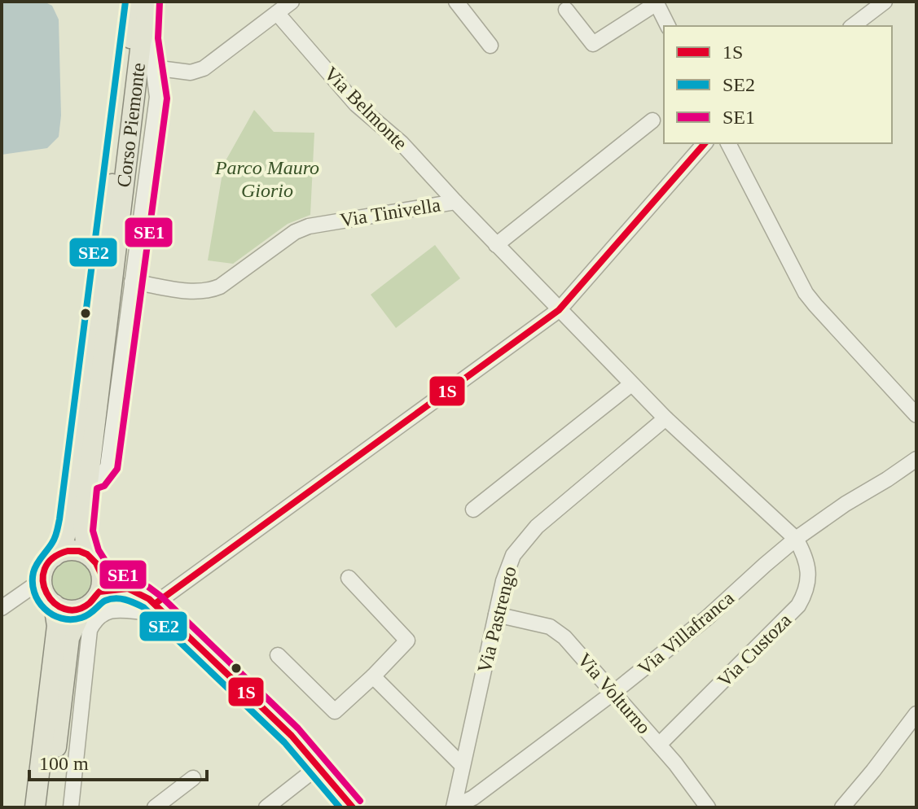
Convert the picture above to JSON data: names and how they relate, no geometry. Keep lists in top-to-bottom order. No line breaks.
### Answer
{"streets":{"main road":["Corso Piemonte"],"street":["Via Belmonte","Via Tinivella","Via Pastrengo","Via Villafranca","Via Custoza","Via Volturno"]},"crossings":[["Via Belmonte","Via Tinivella"],["Corso Piemonte","Via Tinivella"],["Via Tinivella","Via Pastrengo"],["Via Tinivella","Via Villafranca"],["Via Tinivella","Via Custoza"],["Via Pastrengo","Via Villafranca"],["Via Pastrengo","Via Volturno"],["Via Villafranca","Via Custoza"],["Via Villafranca","Via Volturno"],["Via Custoza","Via Volturno"]],"parks":["Parco Mauro Giorio"],"lines":["transit line SE2","transit line SE1","transit line 1S"],"legend":["1S","SE2","SE1"],"scale_bar":"100 m"}
